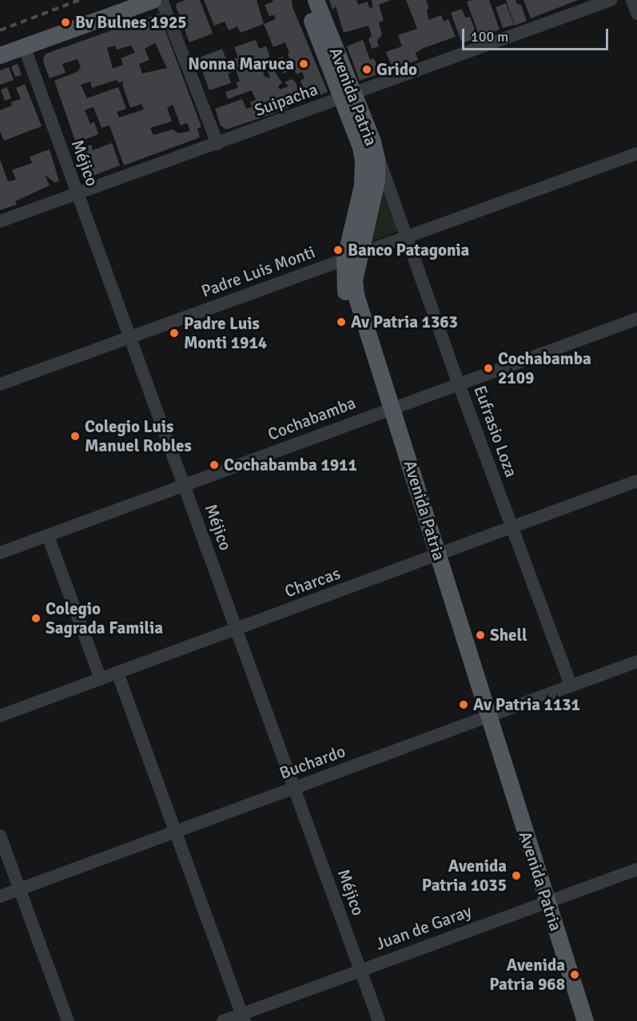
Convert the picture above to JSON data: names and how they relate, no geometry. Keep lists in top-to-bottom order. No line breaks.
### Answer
{"streets":{"main road":["Avenida Patria"],"street":["Suipacha","Méjico","Padre Luis Monti","Cochabamba","Eufrasio Loza","Charcas","Buchardo","Juan de Garay"]},"crossings":[["Avenida Patria","Suipacha"],["Avenida Patria","Padre Luis Monti"],["Avenida Patria","Cochabamba"],["Avenida Patria","Eufrasio Loza"],["Avenida Patria","Charcas"],["Avenida Patria","Buchardo"],["Avenida Patria","Juan de Garay"],["Suipacha","Méjico"],["Méjico","Padre Luis Monti"],["Méjico","Cochabamba"],["Méjico","Charcas"],["Méjico","Buchardo"],["Méjico","Juan de Garay"],["Padre Luis Monti","Eufrasio Loza"],["Cochabamba","Eufrasio Loza"],["Eufrasio Loza","Charcas"],["Eufrasio Loza","Buchardo"]],"places":["Bv Bulnes 1925","Nonna Maruca","Grido","Banco Patagonia","Av Patria 1363","Padre Luis Monti 1914","Cochabamba 2109","Colegio Luis Manuel Robles","Cochabamba 1911","Colegio Sagrada Familia","Shell","Av Patria 1131","Avenida Patria 1035","Avenida Patria 968"],"scale_bar":"100 m"}
